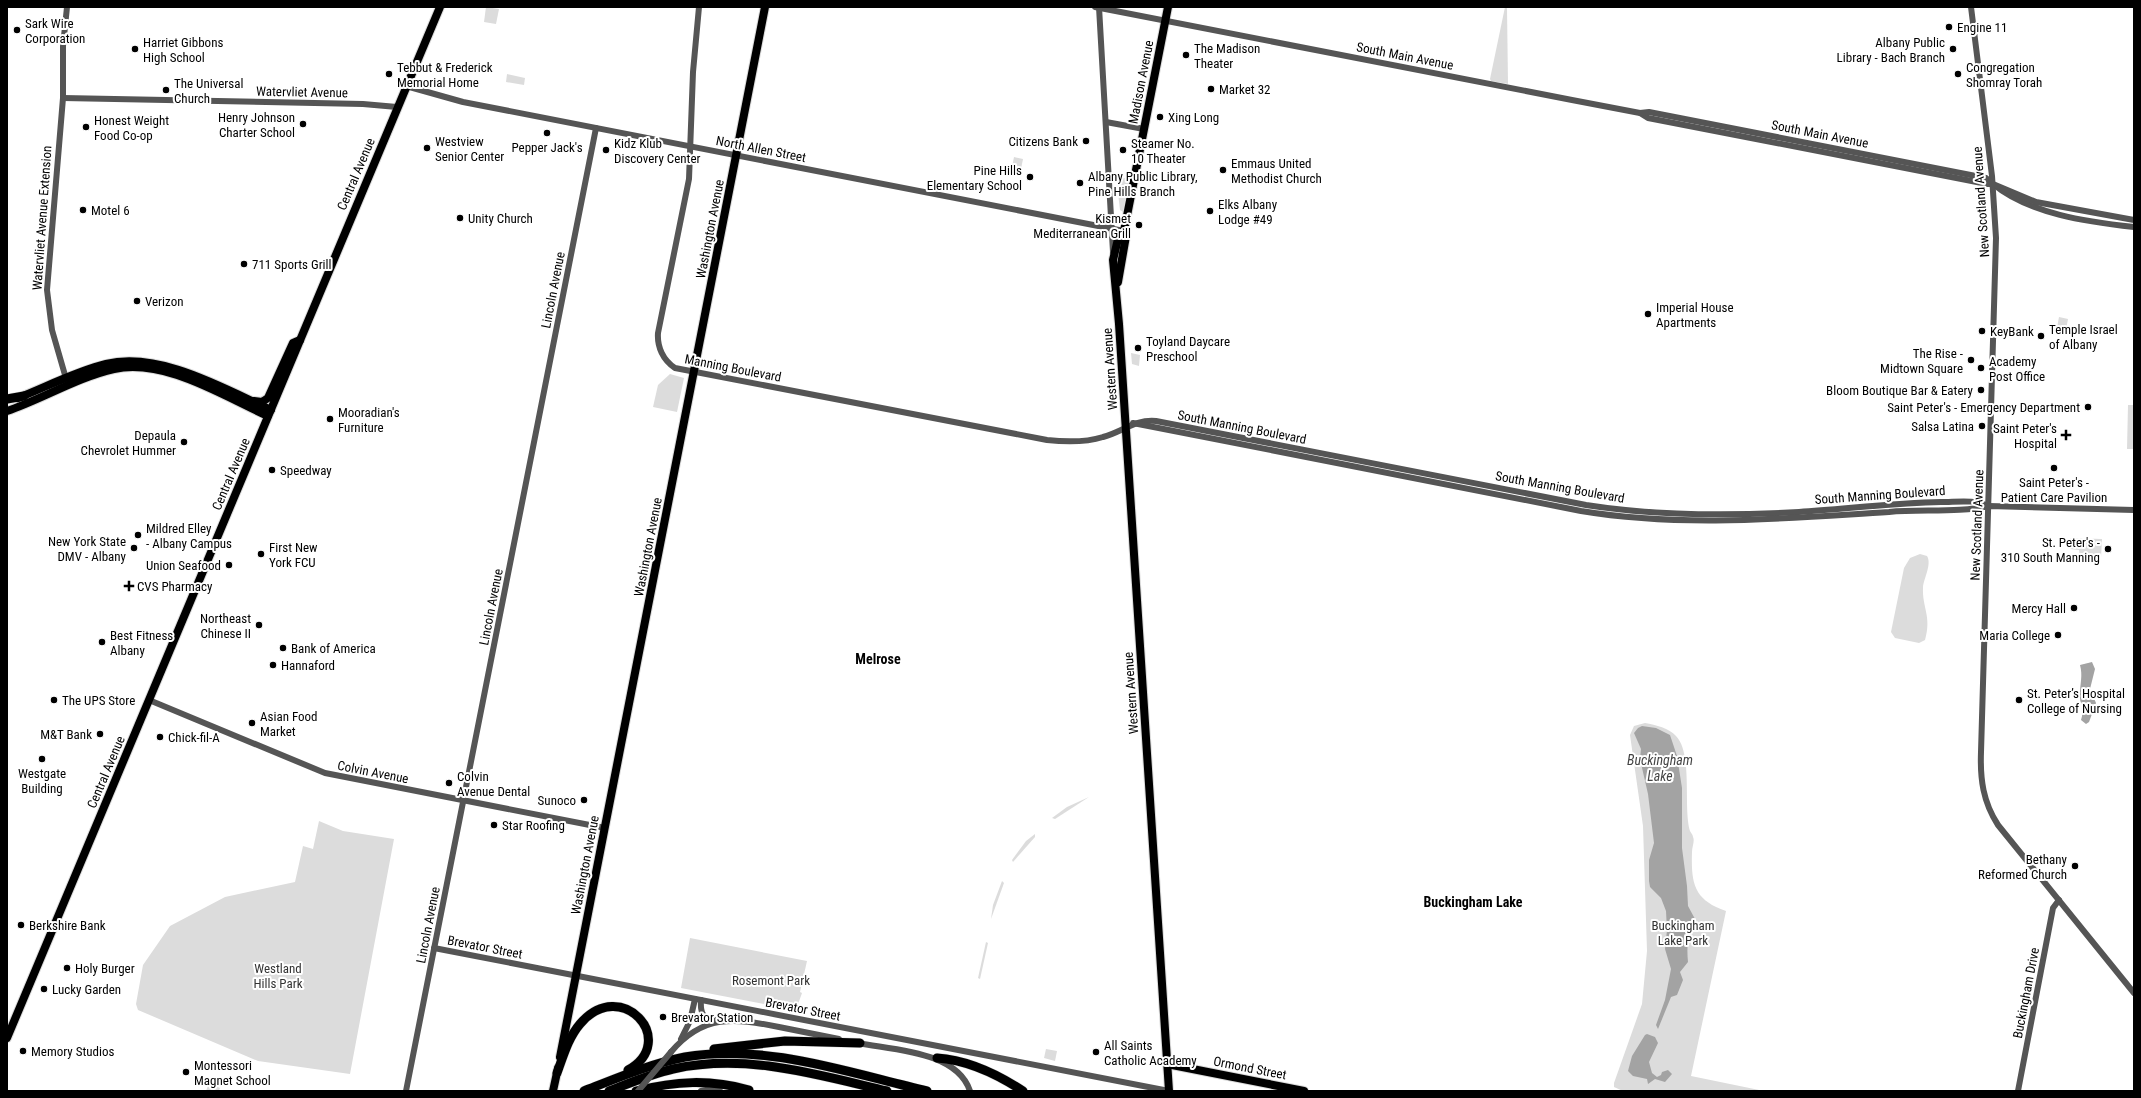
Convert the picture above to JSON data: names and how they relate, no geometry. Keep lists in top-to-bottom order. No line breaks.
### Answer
{"streets":{"main road":["Madison Avenue","Central Avenue","Washington Avenue","Western Avenue","Ormond Street"],"street":["South Main Avenue","Watervliet Avenue","North Allen Street","New Scotland Avenue","Watervliet Avenue Extension","Lincoln Avenue","Manning Boulevard","South Manning Boulevard","Colvin Avenue","Brevator Street","Buckingham Drive"]},"crossings":[["South Main Avenue","Madison Avenue"],["South Main Avenue","New Scotland Avenue"],["South Main Avenue","Western Avenue"],["Madison Avenue","North Allen Street"],["Madison Avenue","Western Avenue"],["Watervliet Avenue","Central Avenue"],["Watervliet Avenue","Watervliet Avenue Extension"],["North Allen Street","Central Avenue"],["North Allen Street","Washington Avenue"],["North Allen Street","Lincoln Avenue"],["North Allen Street","Manning Boulevard"],["North Allen Street","Western Avenue"],["Central Avenue","Colvin Avenue"],["New Scotland Avenue","South Manning Boulevard"],["New Scotland Avenue","Buckingham Drive"],["Washington Avenue","Manning Boulevard"],["Washington Avenue","Colvin Avenue"],["Washington Avenue","Brevator Street"],["Lincoln Avenue","Colvin Avenue"],["Lincoln Avenue","Brevator Street"],["Manning Boulevard","Western Avenue"],["Manning Boulevard","South Manning Boulevard"],["Western Avenue","South Manning Boulevard"],["Western Avenue","Brevator Street"],["Western Avenue","Ormond Street"]],"districts":["Melrose","Buckingham Lake"],"water":["Buckingham Lake"],"parks":["Buckingham Lake Park","Westland Hills Park","Rosemont Park"],"places":{"other":["Engine 11","Sark Wire Corporation","Harriet Gibbons High School","Albany Public Library - Bach Branch","The Madison Theater","Tebbut & Frederick Memorial Home","Congregation Shomray Torah","Market 32","The Universal Church","Xing Long","Henry Johnson Charter School","Honest Weight Food Co-op","Pepper Jack's","Citizens Bank","Westview Senior Center","Kidz Klub Discovery Center","Steamer No. 10 Theater","Emmaus United Methodist Church","Pine Hills Elementary School","Albany Public Library, Pine Hills Branch","Motel 6","Elks Albany Lodge #49","Unity Church","Kismet Mediterranean Grill","711 Sports Grill","Verizon","Imperial House Apartments","KeyBank","Temple Israel of Albany","Toyland Daycare Preschool","The Rise - Midtown Square","Academy Post Office","Bloom Boutique Bar & Eatery","Saint Peter's - Emergency Department","Mooradian's Furniture","Salsa Latina","Depaula Chevrolet Hummer","Saint Peter's - Patient Care Pavilion","Speedway","Mildred Elley - Albany Campus","New York State DMV - Albany","St. Peter's - 310 South Manning","First New York FCU","Union Seafood","Mercy Hall","Northeast Chinese II","Maria College","Best Fitness Albany","Bank of America","Hannaford","The UPS Store","St. Peter’s Hospital College of Nursing","Asian Food Market","M&T Bank","Chick-fil-A","Westgate Building","Colvin Avenue Dental","Sunoco","Star Roofing","Bethany Reformed Church","Berkshire Bank","Holy Burger","Lucky Garden","Brevator Station","Memory Studios","All Saints Catholic Academy","Montessori Magnet School"],"health":["Saint Peter's Hospital","CVS Pharmacy"]}}
